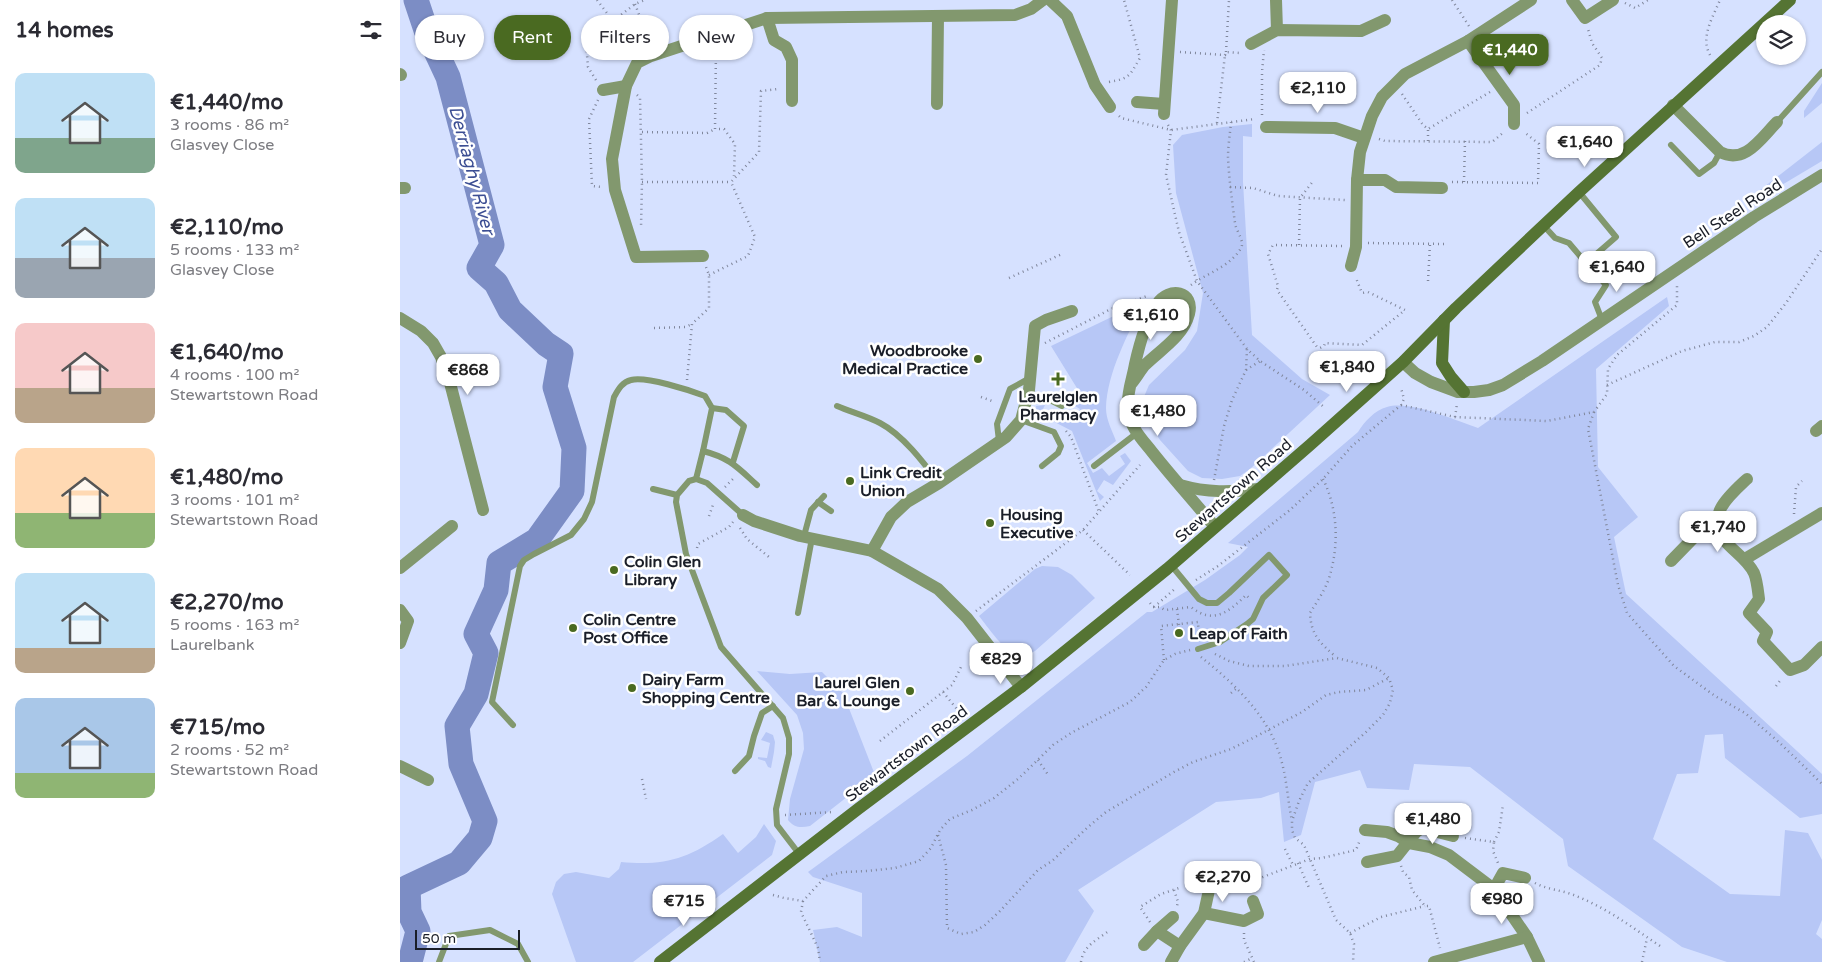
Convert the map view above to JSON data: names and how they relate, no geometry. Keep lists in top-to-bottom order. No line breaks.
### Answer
{"streets":{"main road":["Stewartstown Road"],"street":["Bell Steel Road"]},"crossings":[["Bell Steel Road","Stewartstown Road"]],"water":["Derriaghy River"],"places":{"other":["Woodbrooke Medical Practice","Link Credit Union","Housing Executive","Colin Glen Library","Colin Centre Post Office","Leap of Faith","Dairy Farm Shopping Centre","Laurel Glen Bar & Lounge"],"health":["Laurelglen Pharmacy"]},"scale_bar":"50 m","page":{"heading":"14 homes","chip":["Buy","Rent","Filters","New"],"price":["€1,440","€2,110","€1,640","€1,640","€1,610","€1,840","€868","€1,480","€1,740","€829","€1,480","€2,270","€980","€715"],"list":[{"name":"€1,440/mo","note":"3 rooms · 86 m² · Glasvey Close"},{"name":"€2,110/mo","note":"5 rooms · 133 m² · Glasvey Close"},{"name":"€1,640/mo","note":"4 rooms · 100 m² · Stewartstown Road"},{"name":"€1,480/mo","note":"3 rooms · 101 m² · Stewartstown Road"},{"name":"€2,270/mo","note":"5 rooms · 163 m² · Laurelbank"},{"name":"€715/mo","note":"2 rooms · 52 m² · Stewartstown Road"}],"scale":"50 m"}}
